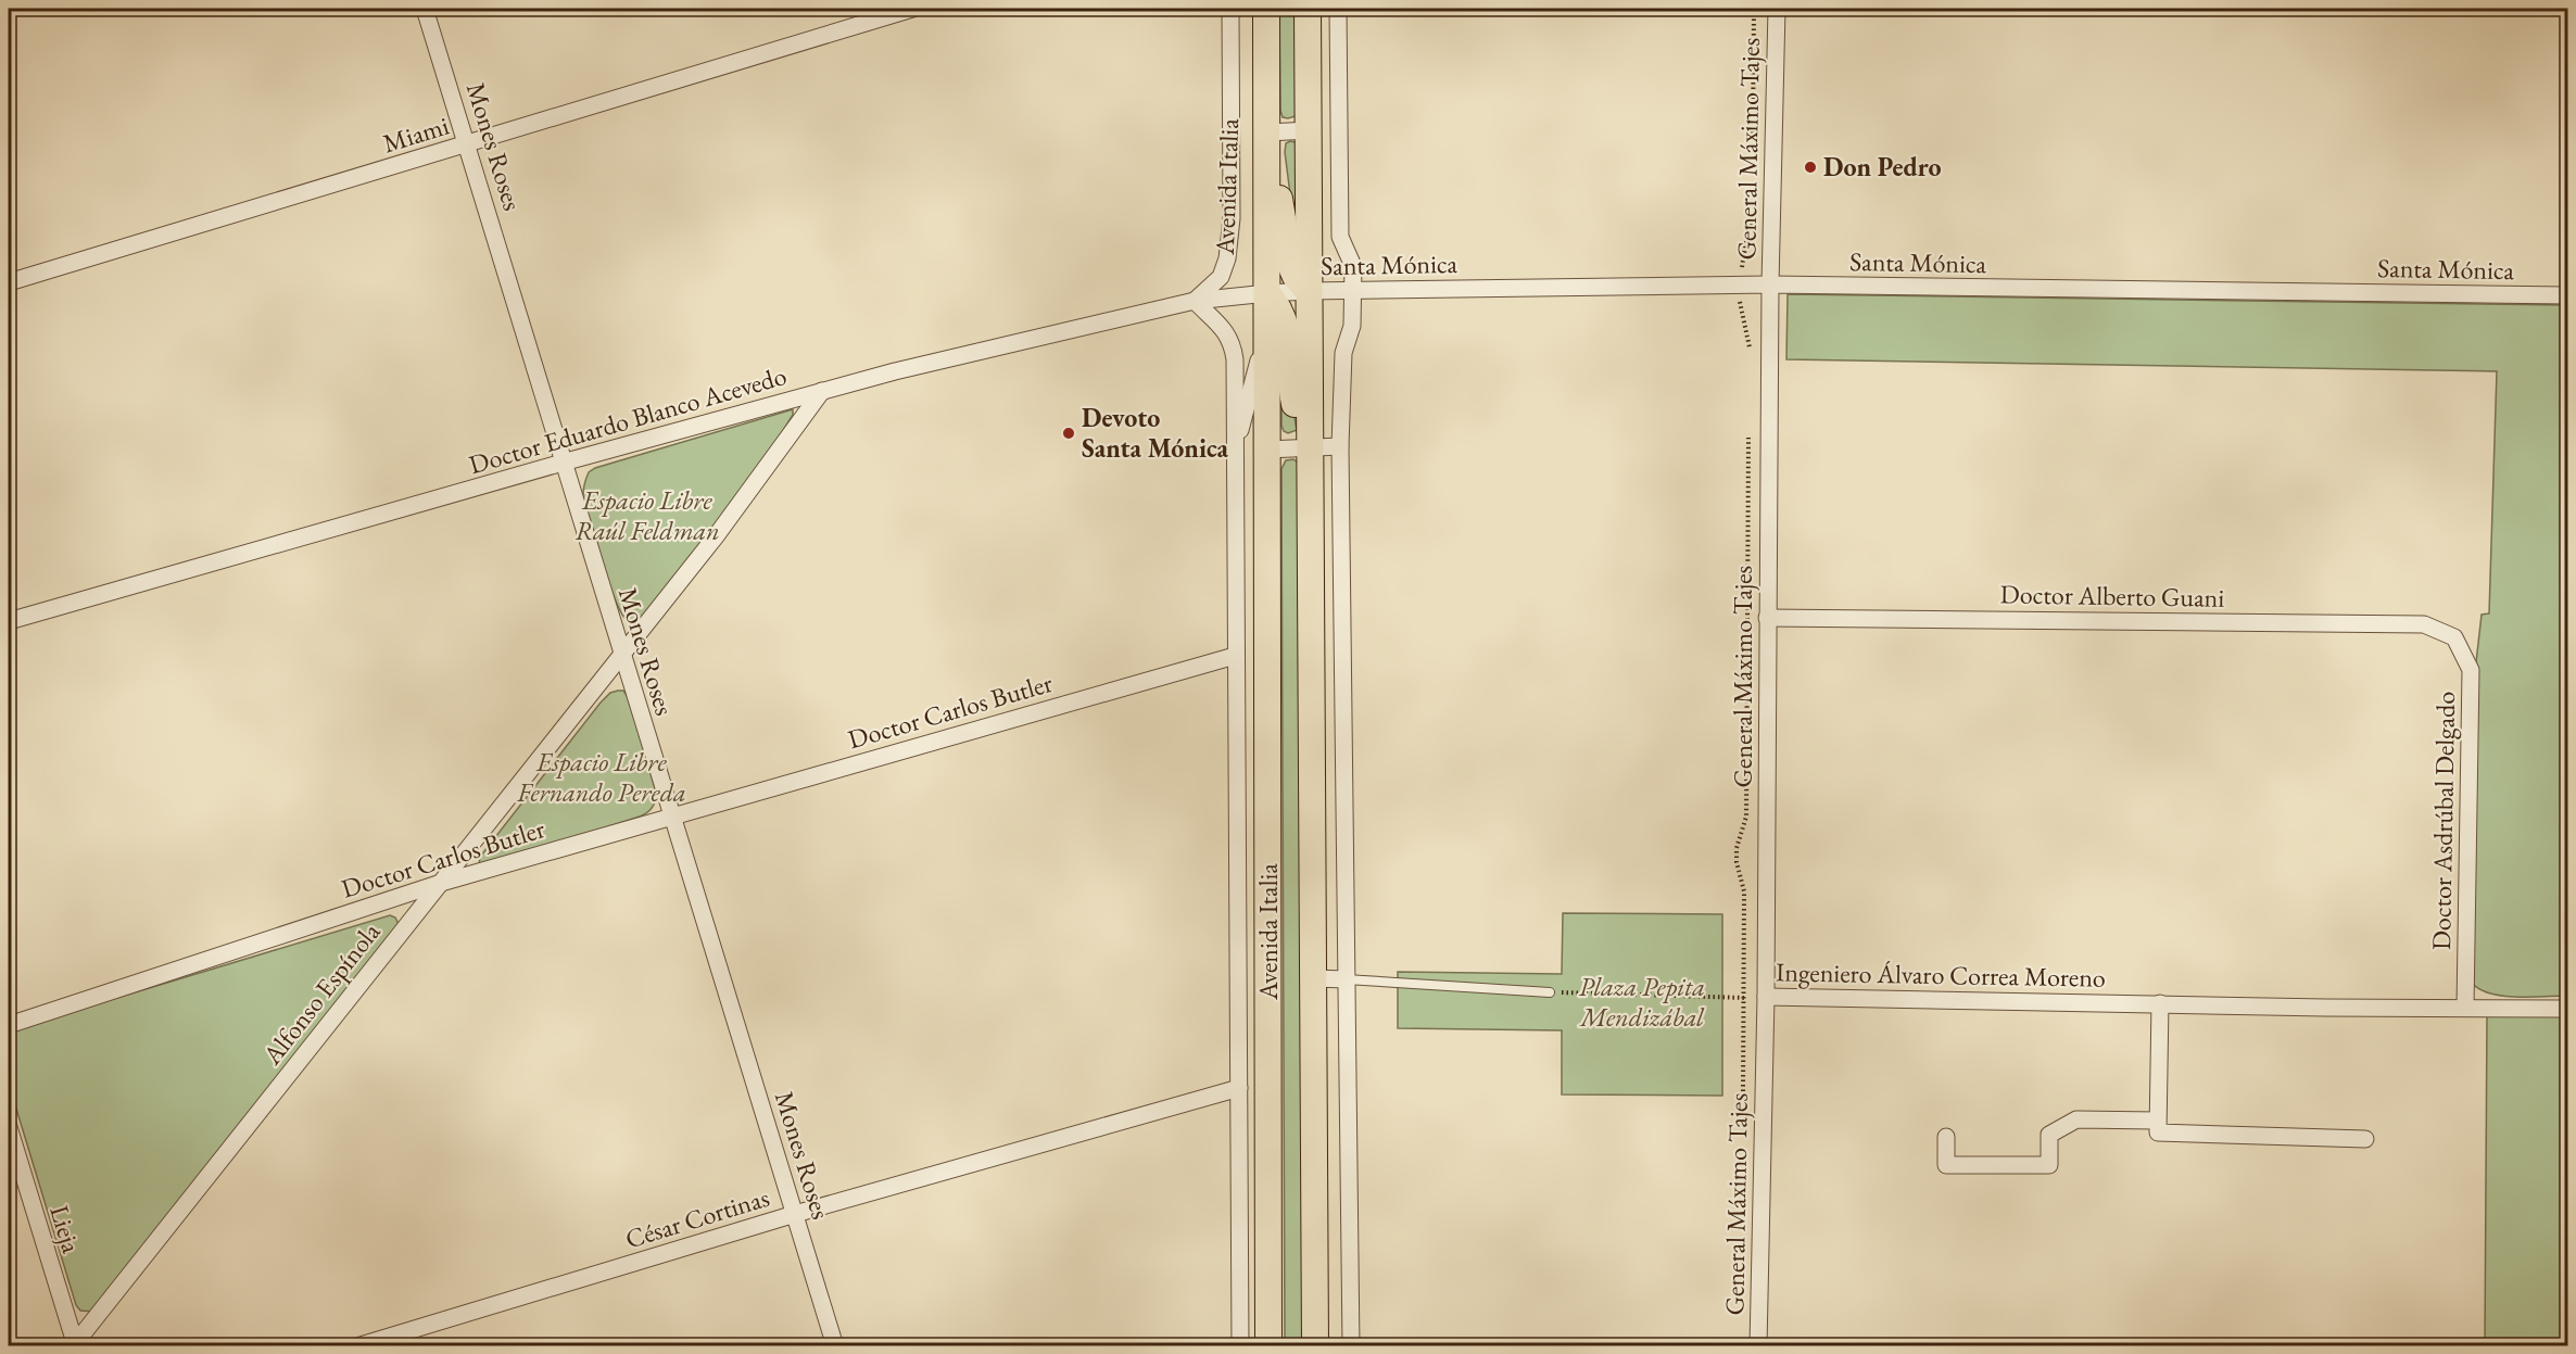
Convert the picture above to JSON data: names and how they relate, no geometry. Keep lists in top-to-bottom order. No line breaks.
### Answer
{"streets":{"main road":["Avenida Italia"],"street":["Miami","Mones Roses","General Máximo Tajes","Santa Mónica","Doctor Eduardo Blanco Acevedo","Doctor Alberto Guani","Doctor Carlos Butler","Doctor Asdrúbal Delgado","Ingeniero Álvaro Correa Moreno","Alfonso Espínola","César Cortinas","Lieja"]},"crossings":[["Miami","Mones Roses"],["Mones Roses","Doctor Eduardo Blanco Acevedo"],["Mones Roses","Doctor Carlos Butler"],["Mones Roses","Alfonso Espínola"],["Mones Roses","César Cortinas"],["General Máximo Tajes","Santa Mónica"],["General Máximo Tajes","Doctor Alberto Guani"],["General Máximo Tajes","Ingeniero Álvaro Correa Moreno"],["Avenida Italia","Santa Mónica"],["Avenida Italia","Doctor Eduardo Blanco Acevedo"],["Avenida Italia","Doctor Carlos Butler"],["Avenida Italia","César Cortinas"],["Santa Mónica","Doctor Eduardo Blanco Acevedo"],["Doctor Eduardo Blanco Acevedo","Alfonso Espínola"],["Doctor Alberto Guani","Doctor Asdrúbal Delgado"],["Doctor Carlos Butler","Alfonso Espínola"],["Doctor Asdrúbal Delgado","Ingeniero Álvaro Correa Moreno"],["Alfonso Espínola","Lieja"]],"parks":["Espacio Libre Raúl Feldman","Espacio Libre Fernando Pereda","Plaza Pepita Mendizábal"],"places":["Don Pedro","Devoto Santa Mónica"]}
